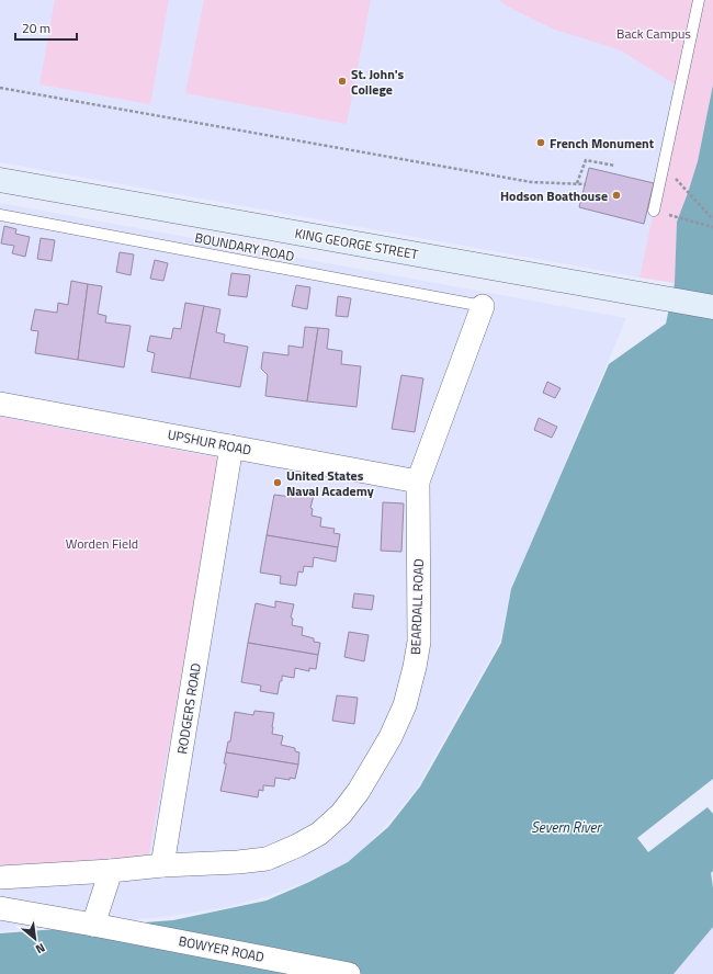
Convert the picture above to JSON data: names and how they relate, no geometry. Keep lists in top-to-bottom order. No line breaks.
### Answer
{"streets":{"main road":["KING GEORGE STREET"],"street":["UPSHUR ROAD","BEARDALL ROAD","RODGERS ROAD","BOWYER ROAD"],"lane":["BOUNDARY ROAD"]},"crossings":[["BOUNDARY ROAD","BEARDALL ROAD"],["UPSHUR ROAD","BEARDALL ROAD"],["UPSHUR ROAD","RODGERS ROAD"],["BEARDALL ROAD","RODGERS ROAD"]],"water":["Severn River"],"parks":["Back Campus","Worden Field"],"places":["St. John's College","French Monument","Hodson Boathouse","United States Naval Academy"],"scale_bar":"20 m","north":"bottom right"}
